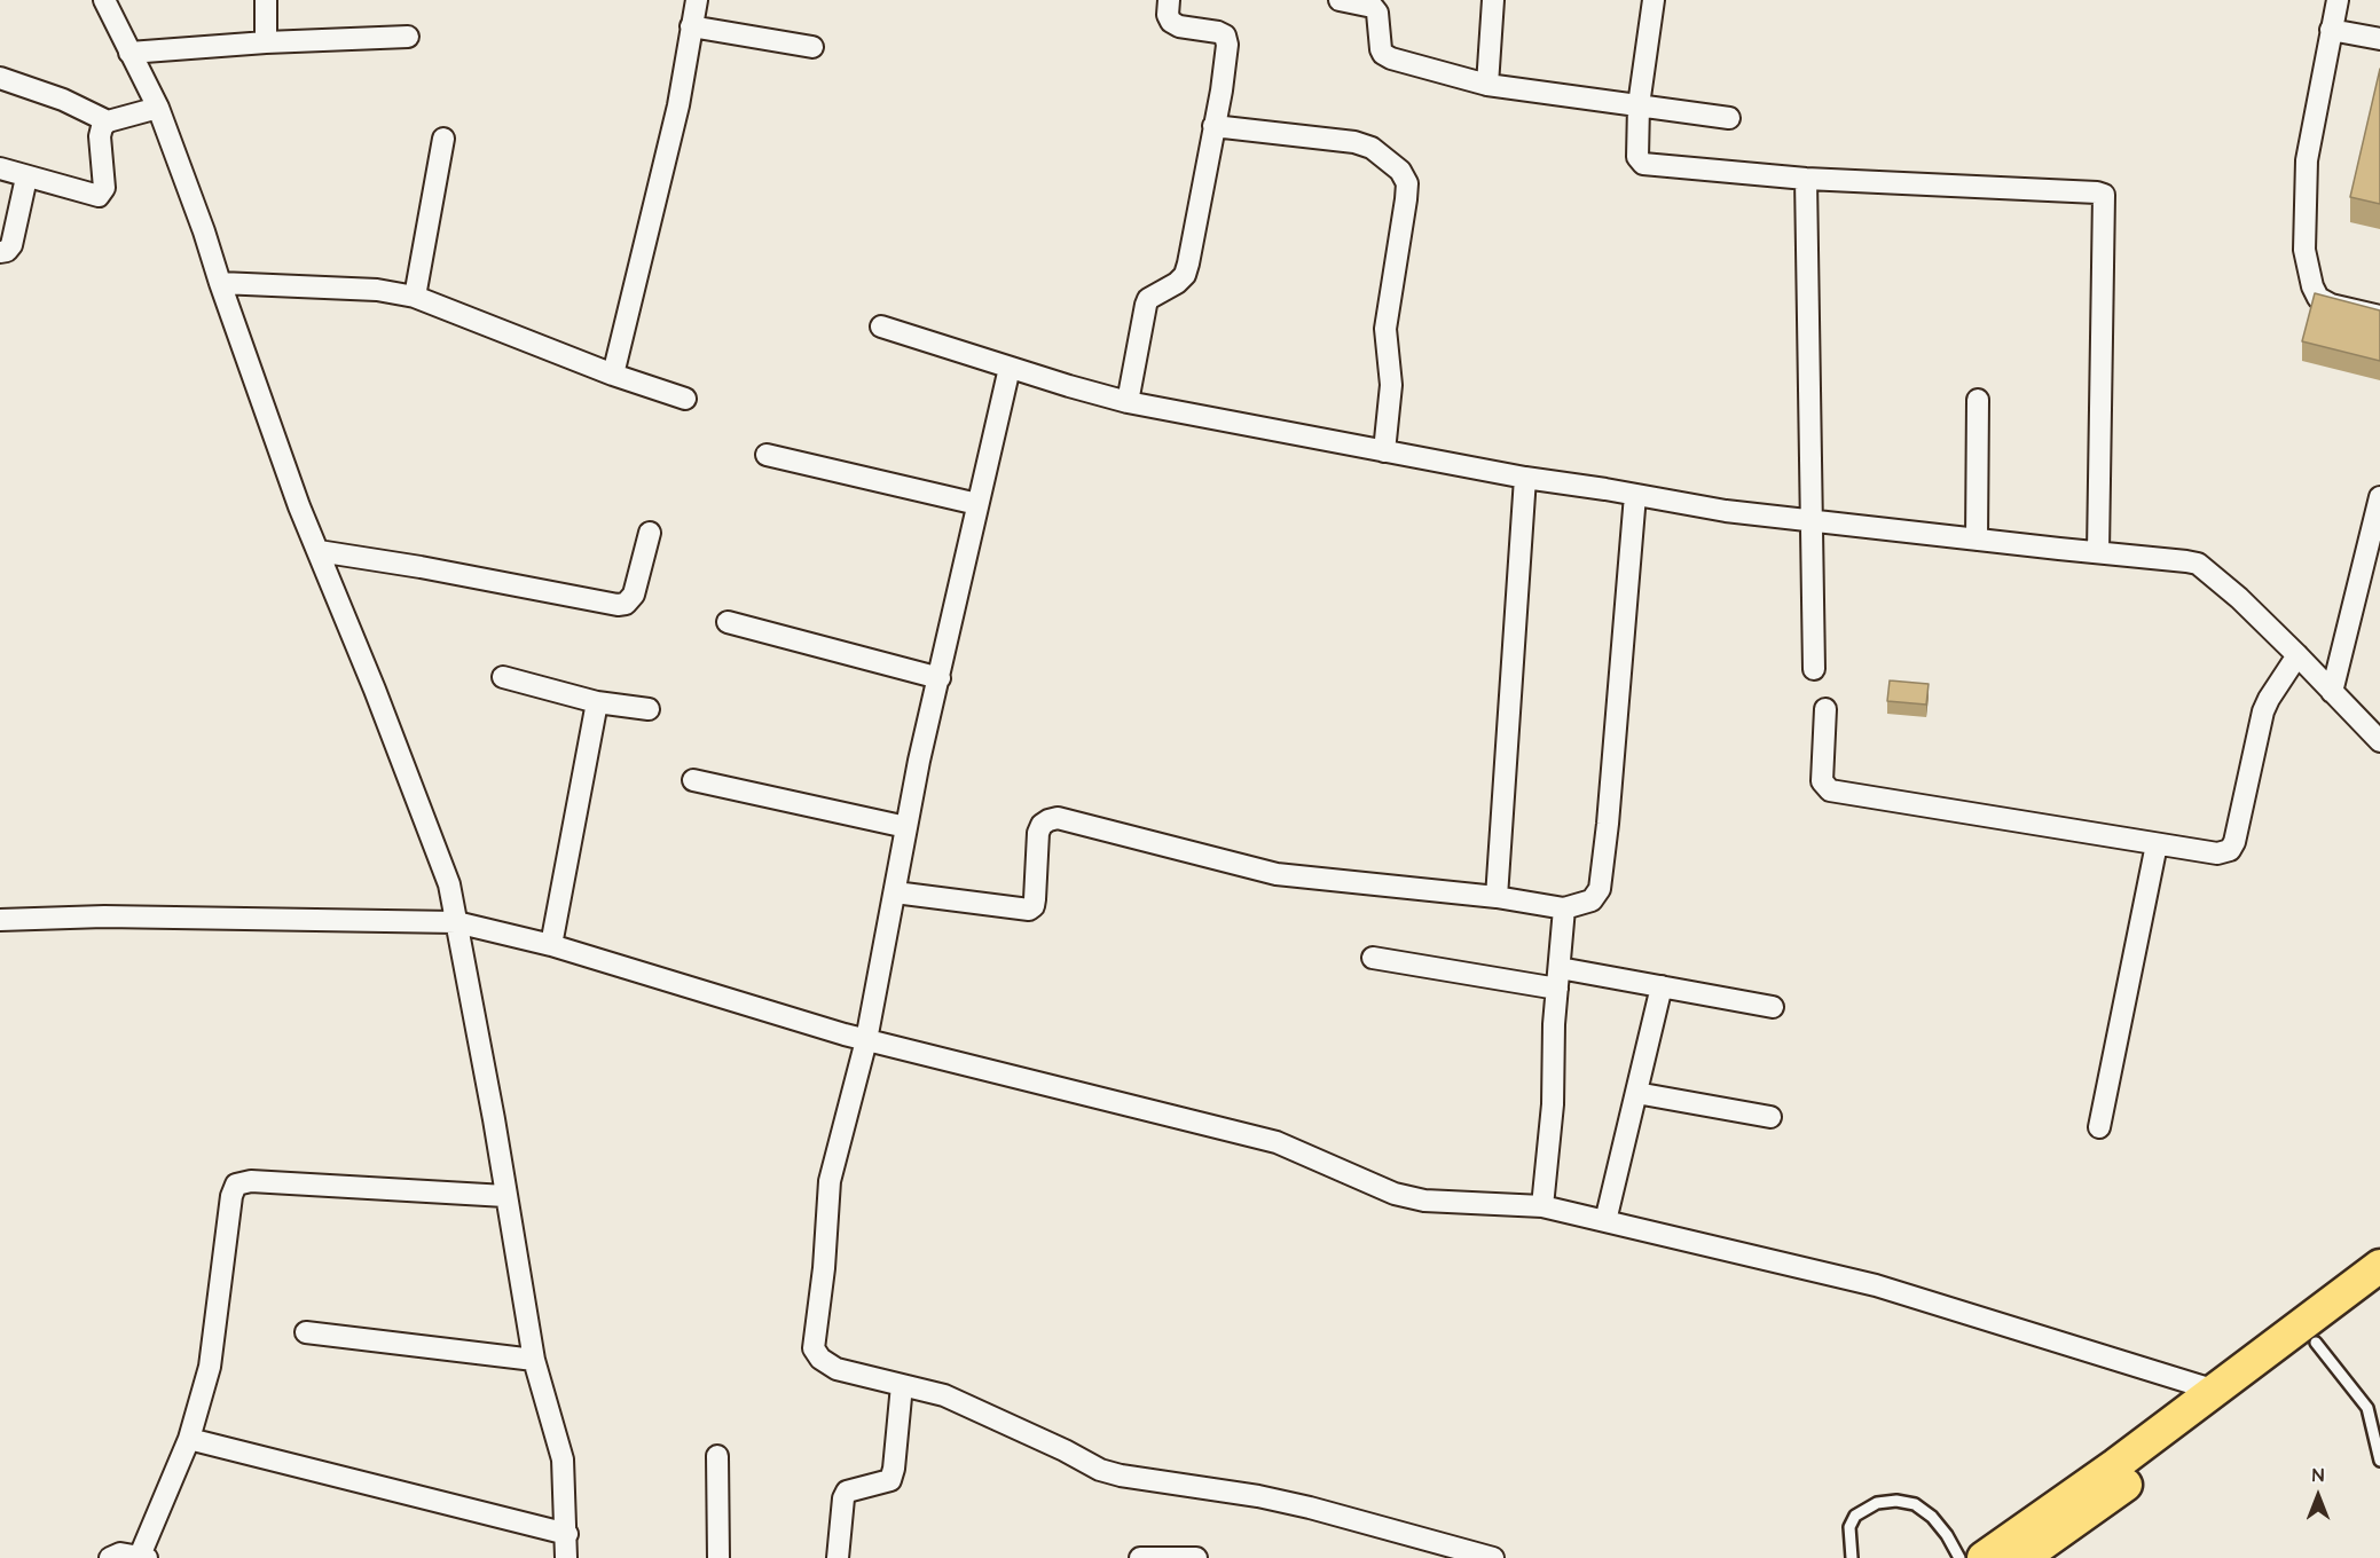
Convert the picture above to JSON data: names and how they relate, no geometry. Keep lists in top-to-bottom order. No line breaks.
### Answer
{"north":"top"}
